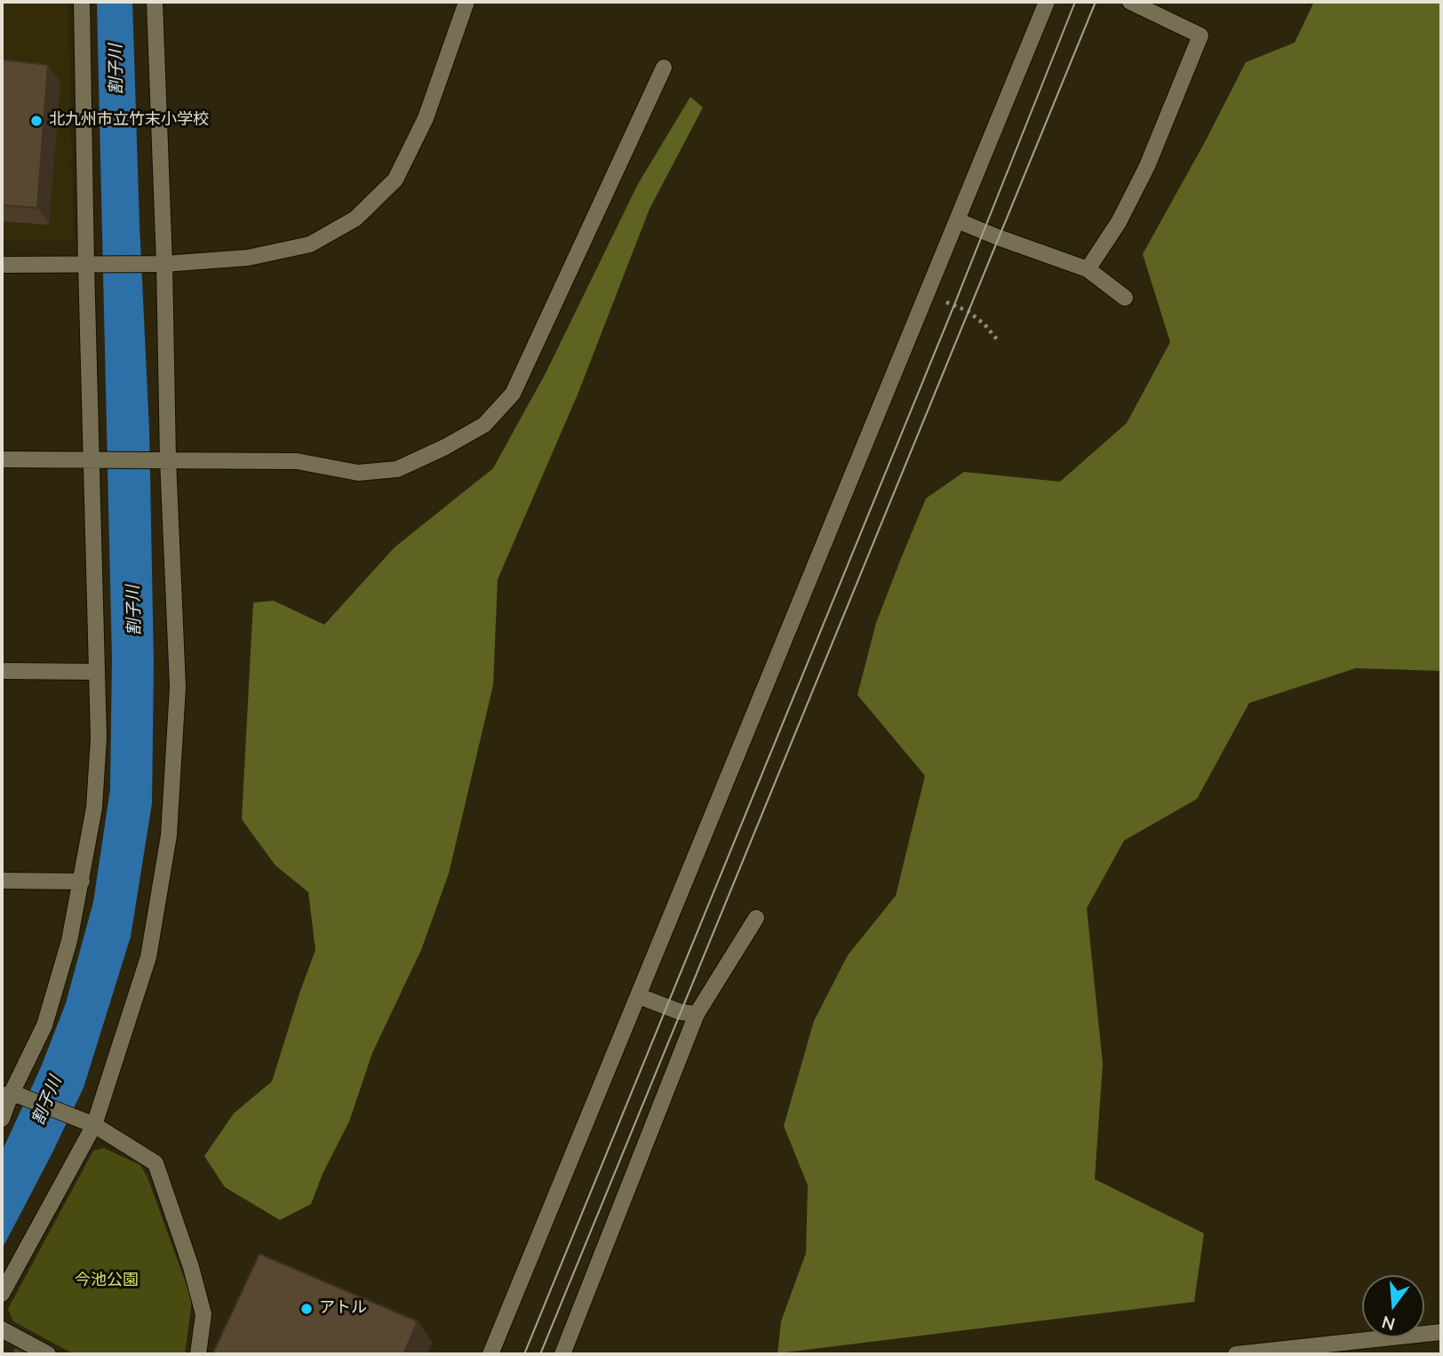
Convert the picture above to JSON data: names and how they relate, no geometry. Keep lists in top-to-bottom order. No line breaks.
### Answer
{"water":["割子川"],"parks":["今池公園"],"places":["北九州市立竹末小学校","アトル"],"north":"bottom"}
